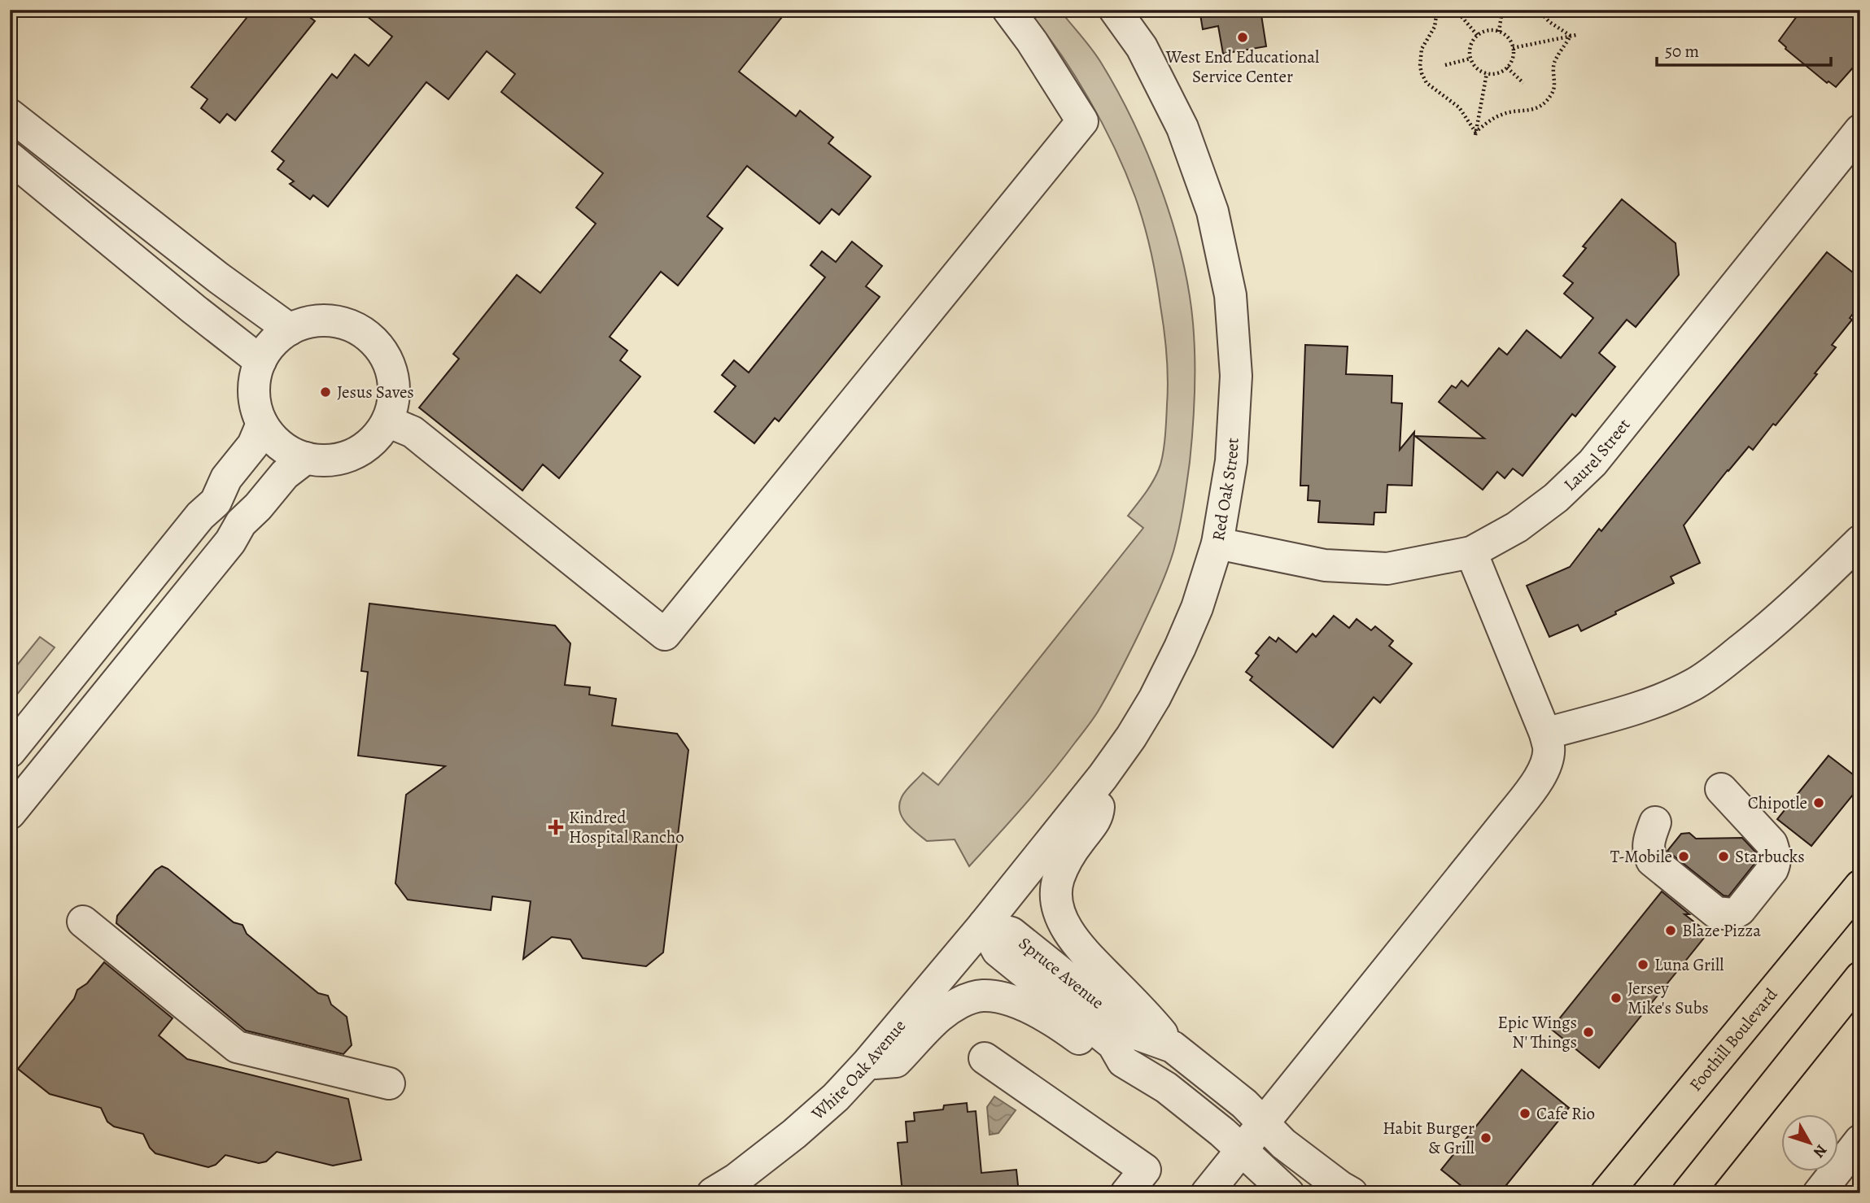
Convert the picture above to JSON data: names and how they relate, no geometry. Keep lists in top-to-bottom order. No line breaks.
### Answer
{"streets":{"main road":["Foothill Boulevard"],"street":["Laurel Street","Red Oak Street","Spruce Avenue","White Oak Avenue"]},"crossings":[["Laurel Street","Red Oak Street"],["Red Oak Street","Spruce Avenue"],["Red Oak Street","White Oak Avenue"],["Spruce Avenue","White Oak Avenue"]],"places":{"other":["West End Educational Service Center","Jesus Saves","Chipotle","T-Mobile","Starbucks","Blaze Pizza","Luna Grill","Jersey Mike's Subs","Epic Wings N' Things","Cafe Rio","Habit Burger & Grill"],"health":["Kindred Hospital Rancho"]},"scale_bar":"50 m","north":"bottom right"}
